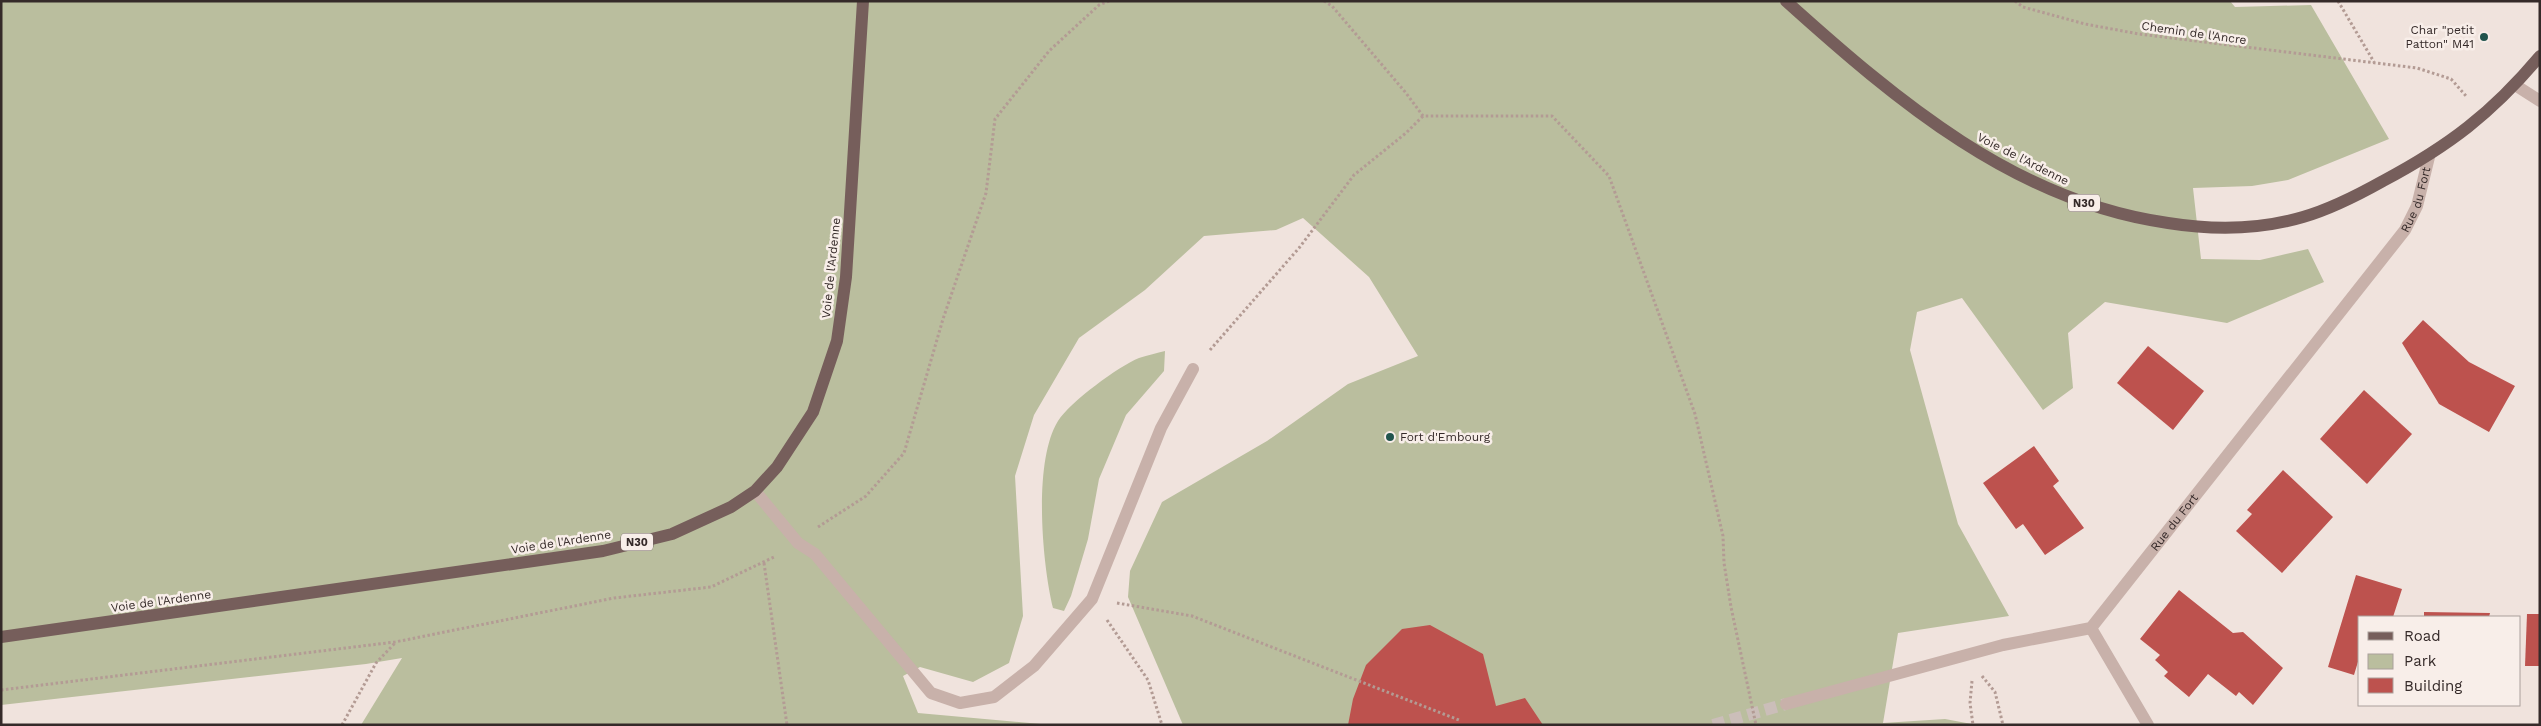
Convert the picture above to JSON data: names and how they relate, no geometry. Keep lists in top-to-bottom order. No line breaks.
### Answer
{"streets":{"main road":["Voie de l'Ardenne","N30"],"street":["Rue du Fort"],"path":["Chemin de l'Ancre"]},"crossings":[["Chemin de l'Ancre","Voie de l'Ardenne"],["Voie de l'Ardenne","Rue du Fort"]],"places":["Char \"petit Patton\" M41","Fort d'Embourg"],"legend":["Road","Park","Building"]}
